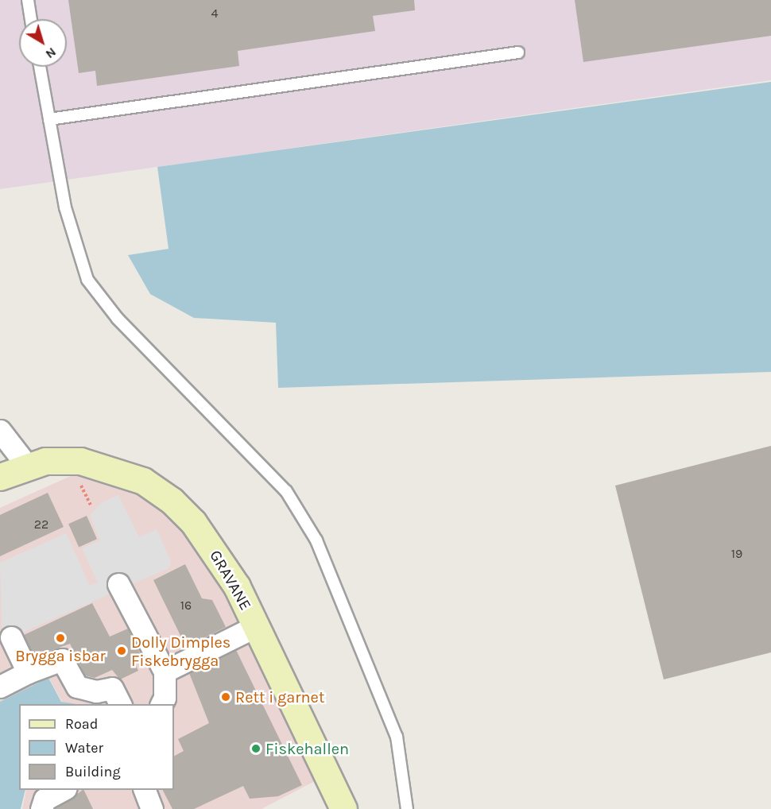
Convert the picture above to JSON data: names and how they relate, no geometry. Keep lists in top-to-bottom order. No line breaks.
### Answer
{"streets":{"street":["GRAVANE"]},"places":["Brygga isbar","Dolly Dimples Fiskebrygga","Rett i garnet","Fiskehallen"],"house_numbers":["4","22","19","16"],"legend":["Road","Water","Building"],"north":"bottom right"}
